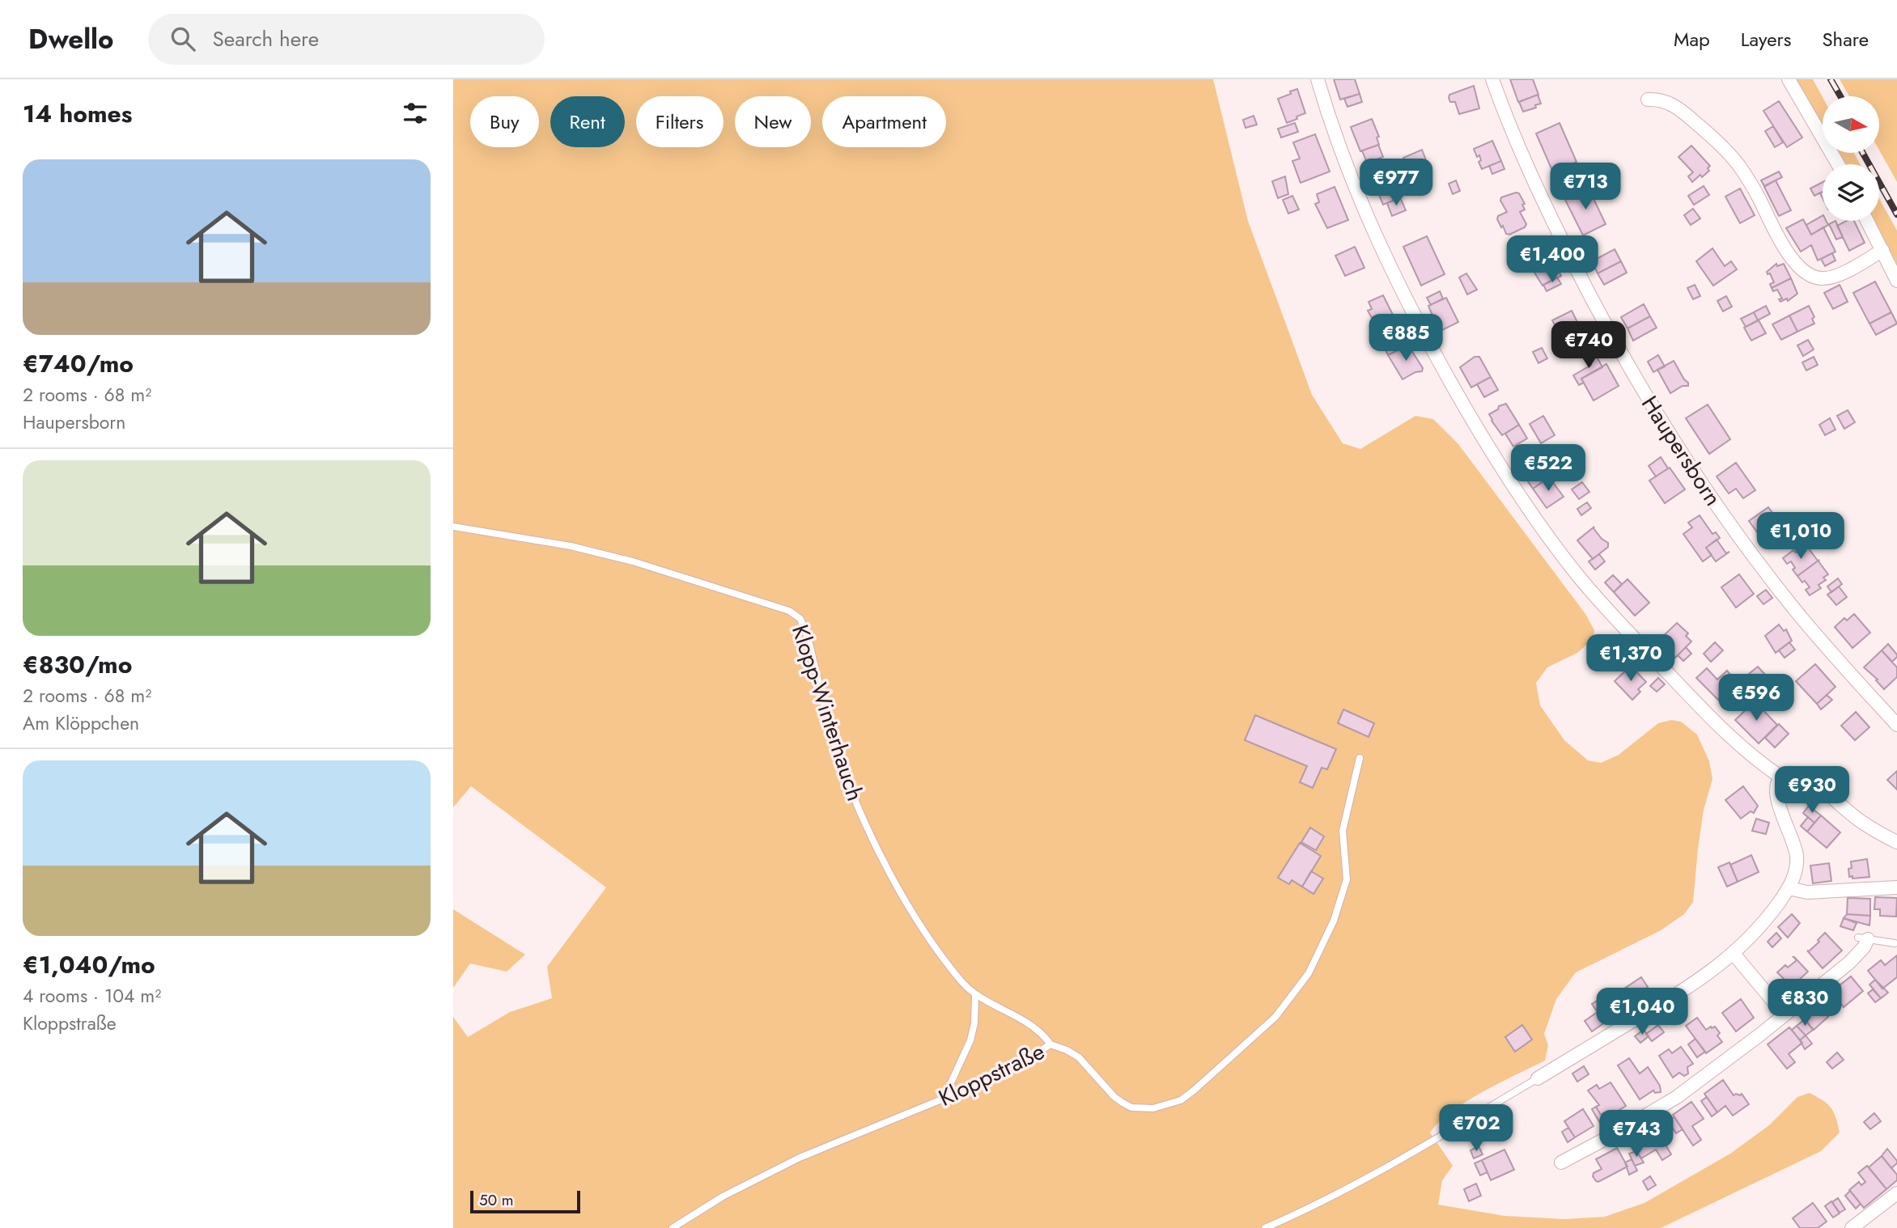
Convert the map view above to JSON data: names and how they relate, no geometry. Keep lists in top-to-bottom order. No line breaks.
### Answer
{"streets":{"street":["Haupersborn"],"lane":["Klopp-Winterhauch","Kloppstraße"]},"crossings":[["Klopp-Winterhauch","Kloppstraße"]],"scale_bar":"50 m","north":"right","page":{"header":"Dwello","search":"Search here","nav":["Map","Layers","Share"],"heading":"14 homes","chip":["Buy","Rent","Filters","New","Apartment"],"list":[{"name":"€740/mo","note":"2 rooms · 68 m² · Haupersborn"},{"name":"€830/mo","note":"2 rooms · 68 m² · Am Klöppchen"},{"name":"€1,040/mo","note":"4 rooms · 104 m² · Kloppstraße"}],"price":["€977","€713","€1,400","€885","€740","€522","€1,010","€1,370","€596","€930","€830","€1,040","€702","€743"],"scale":"50 m"}}
